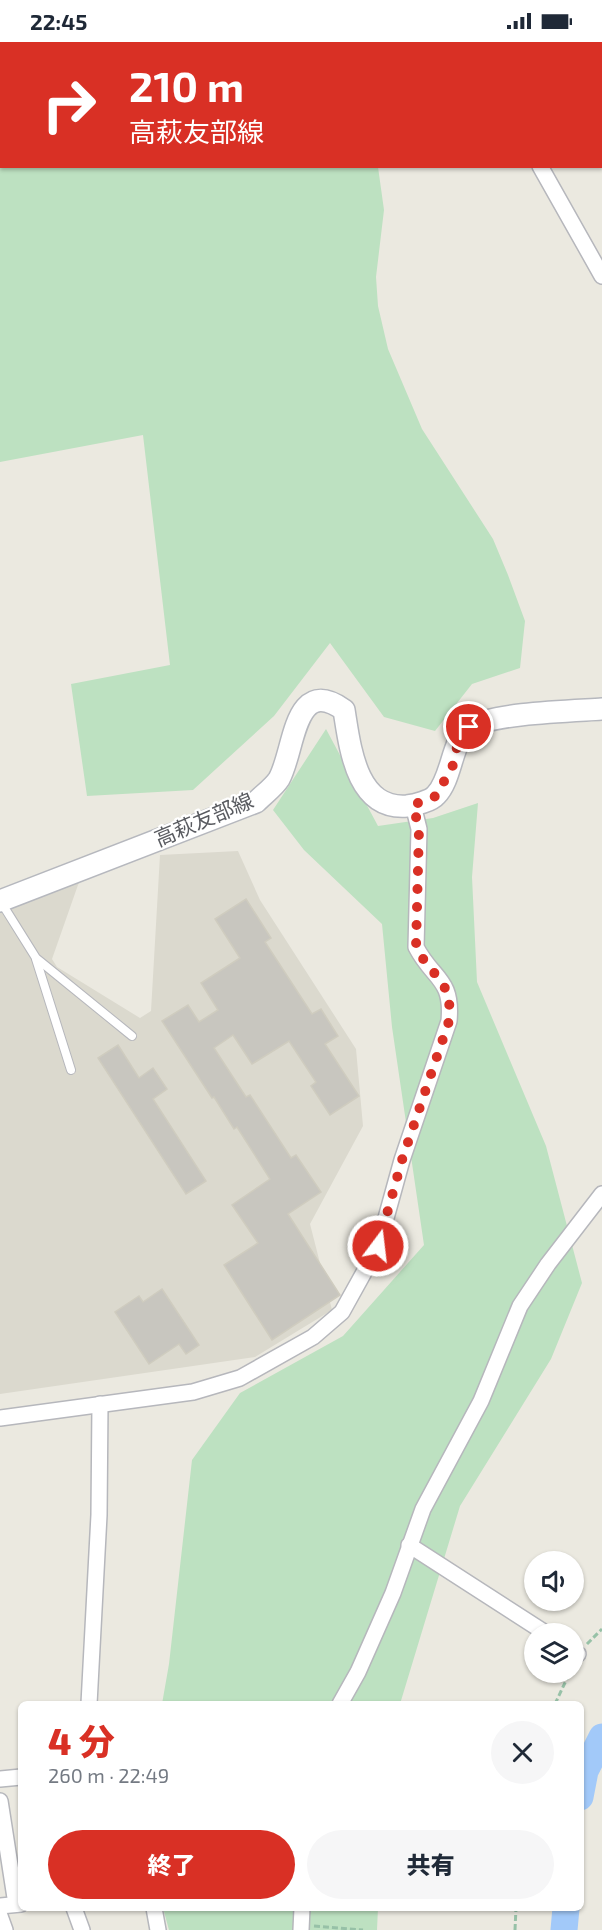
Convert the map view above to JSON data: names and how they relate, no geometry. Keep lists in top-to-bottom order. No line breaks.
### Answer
{"streets":{"main road":["高萩友部線"]},"page":{"status":"22:45","turn":["210 m","高萩友部線"],"heading":["4 分","260 m · 22:49"],"buttons":["終了","共有"]}}
